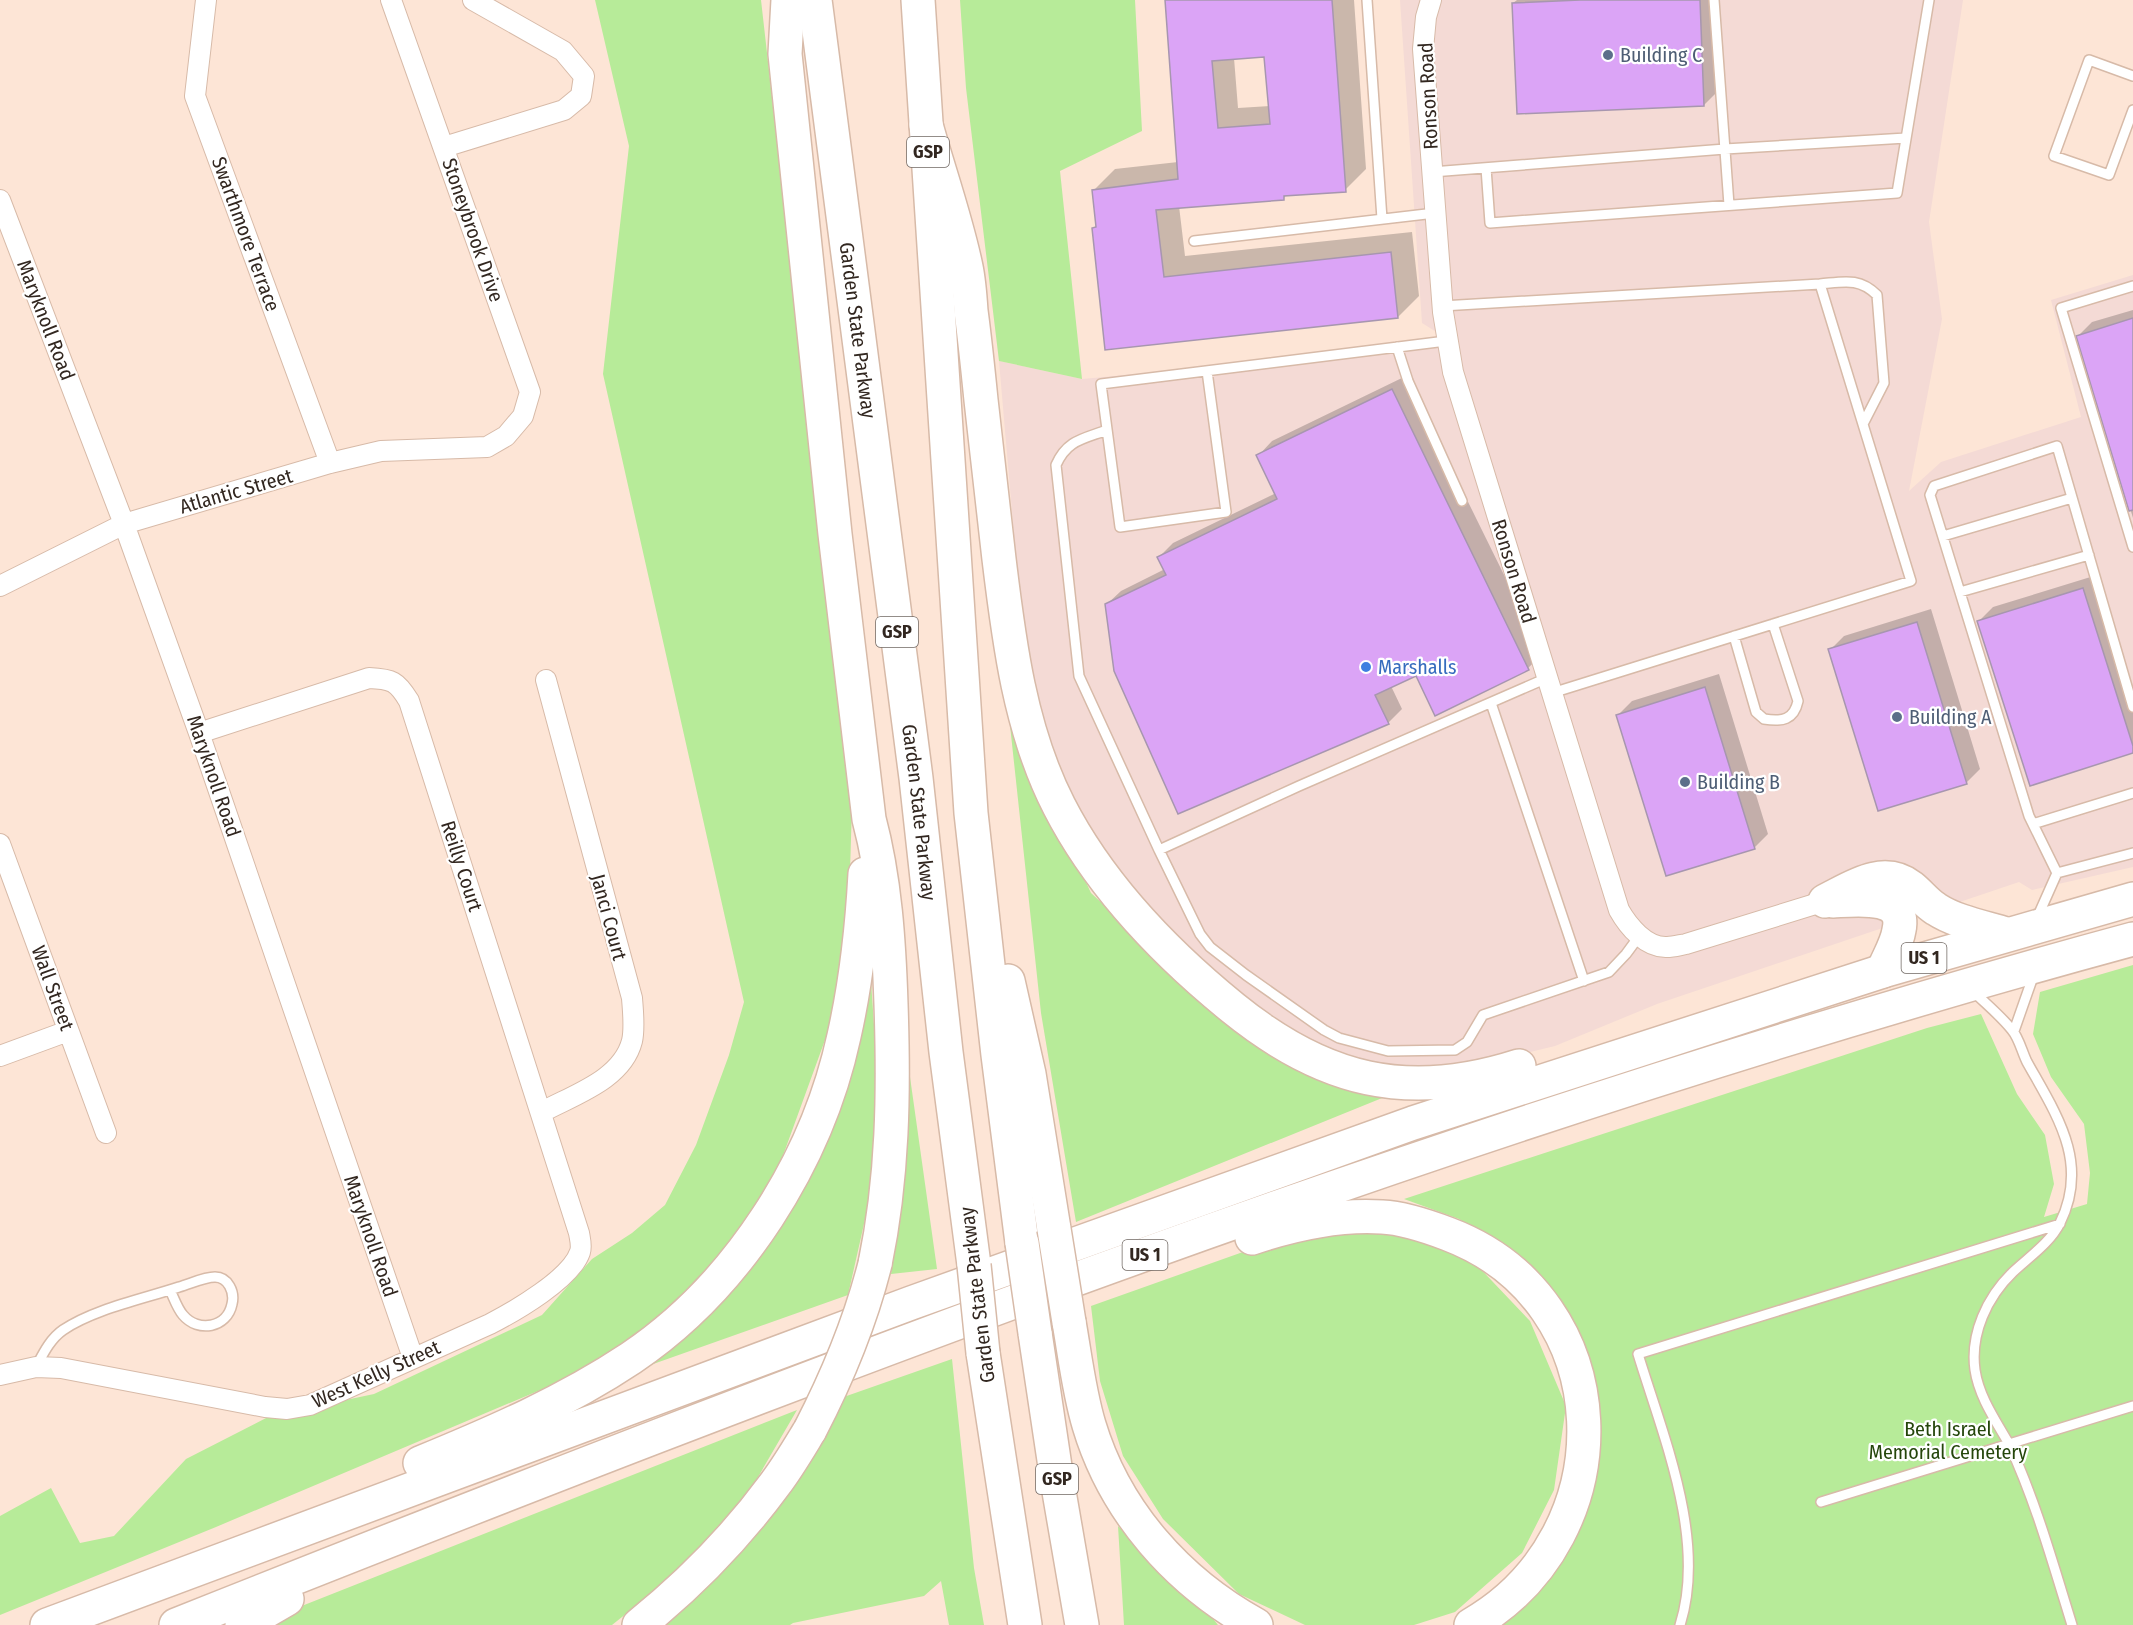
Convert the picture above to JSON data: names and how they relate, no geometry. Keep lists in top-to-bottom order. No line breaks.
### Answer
{"streets":{"highway":["GSP","Garden State Parkway","US 1"],"street":["Ronson Road","Stoneybrook Drive","Swarthmore Terrace","Maryknoll Road","Atlantic Street","Reilly Court","Janci Court","Wall Street","West Kelly Street"]},"crossings":[["Stoneybrook Drive","Atlantic Street"],["Swarthmore Terrace","Atlantic Street"],["Maryknoll Road","Atlantic Street"],["Maryknoll Road","Reilly Court"],["Maryknoll Road","West Kelly Street"],["Reilly Court","Janci Court"],["Reilly Court","West Kelly Street"]],"parks":["Beth Israel Memorial Cemetery"],"places":["Building C","Marshalls","Building A","Building B"]}
